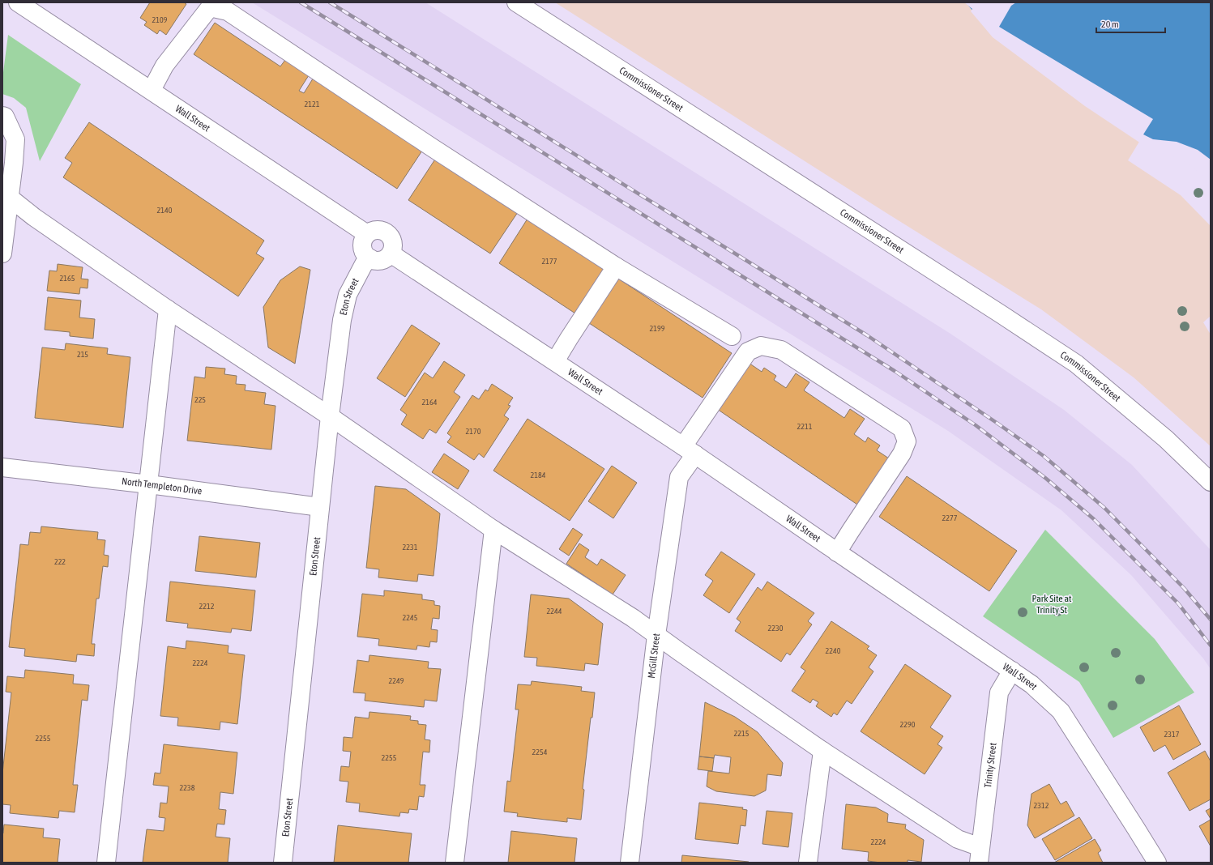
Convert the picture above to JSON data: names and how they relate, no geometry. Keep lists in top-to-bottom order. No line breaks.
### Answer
{"streets":{"street":["Commissioner Street","Wall Street","Eton Street","North Templeton Drive","McGill Street","Trinity Street"]},"crossings":[["Wall Street","Eton Street"],["Wall Street","McGill Street"],["Wall Street","Trinity Street"],["Eton Street","North Templeton Drive"]],"parks":["Park Site at Trinity St"],"house_numbers":["2109","2121","2140","2177","2165","2199","215","225","2164","2211","2170","2184","2277","2231","222","2212","2244","2245","2230","2240","2224","2249","2290","2215","2317","2255","2254","2255","2238","2312","2224"],"scale_bar":"20 m"}
